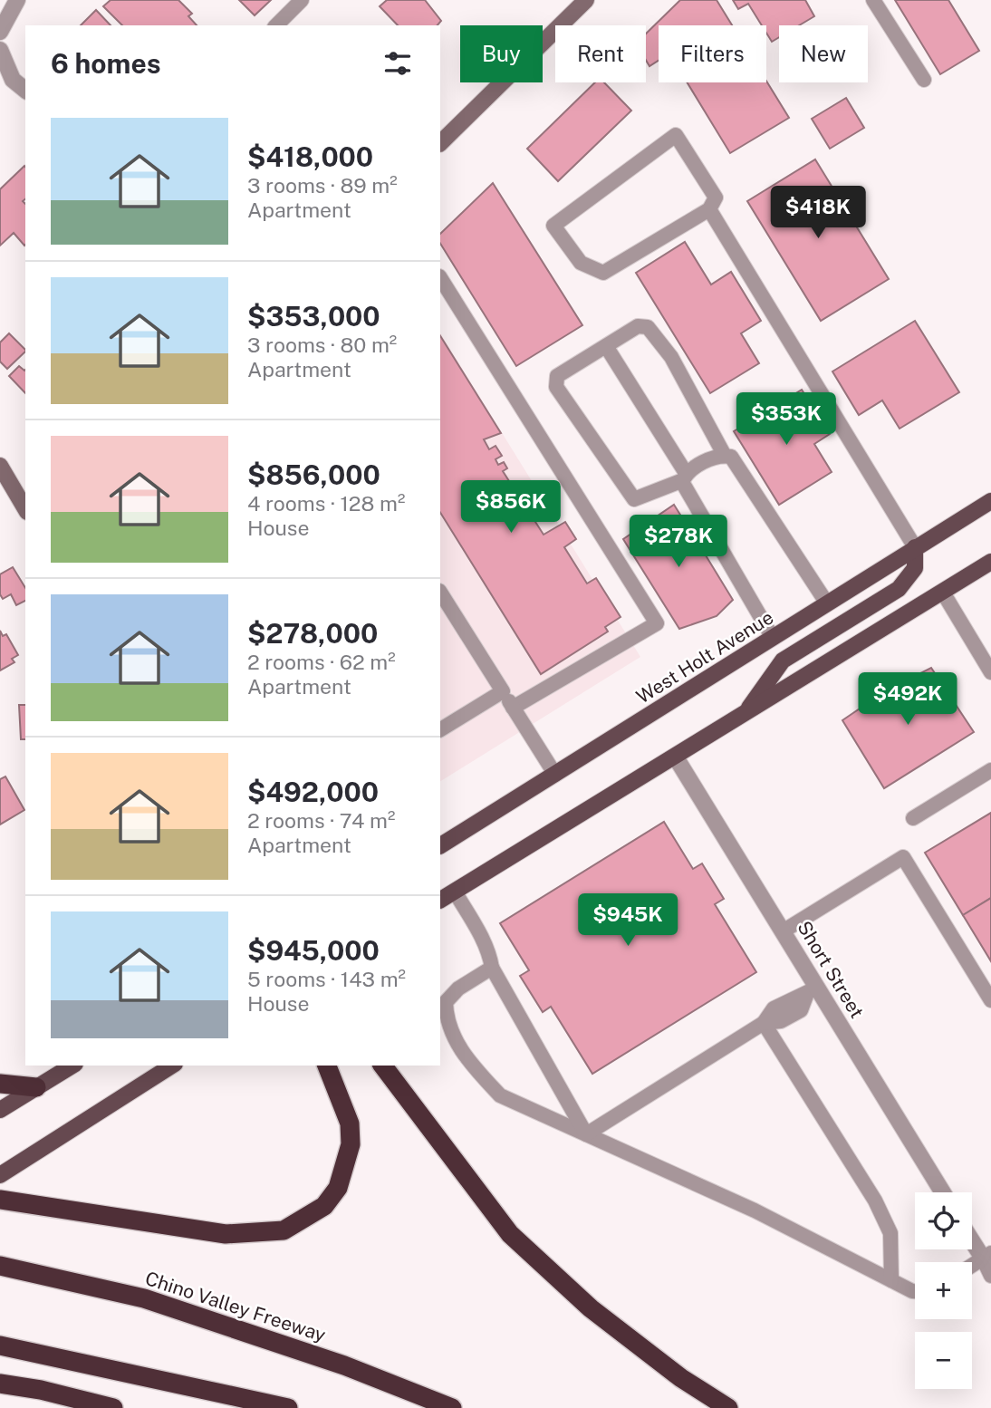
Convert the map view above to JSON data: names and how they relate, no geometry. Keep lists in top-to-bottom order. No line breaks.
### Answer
{"streets":{"highway":["Chino Valley Freeway"],"main road":["West Holt Avenue"],"street":["Short Street"]},"page":{"chip":["Buy","Rent","Filters","New"],"heading":"6 homes","list":[{"name":"$418,000","note":"3 rooms · 89 m² · Apartment"},{"name":"$353,000","note":"3 rooms · 80 m² · Apartment"},{"name":"$856,000","note":"4 rooms · 128 m² · House"},{"name":"$278,000","note":"2 rooms · 62 m² · Apartment"},{"name":"$492,000","note":"2 rooms · 74 m² · Apartment"},{"name":"$945,000","note":"5 rooms · 143 m² · House"}],"price":["$418K","$353K","$856K","$278K","$492K","$945K"],"map_buttons":["+","−"]}}
